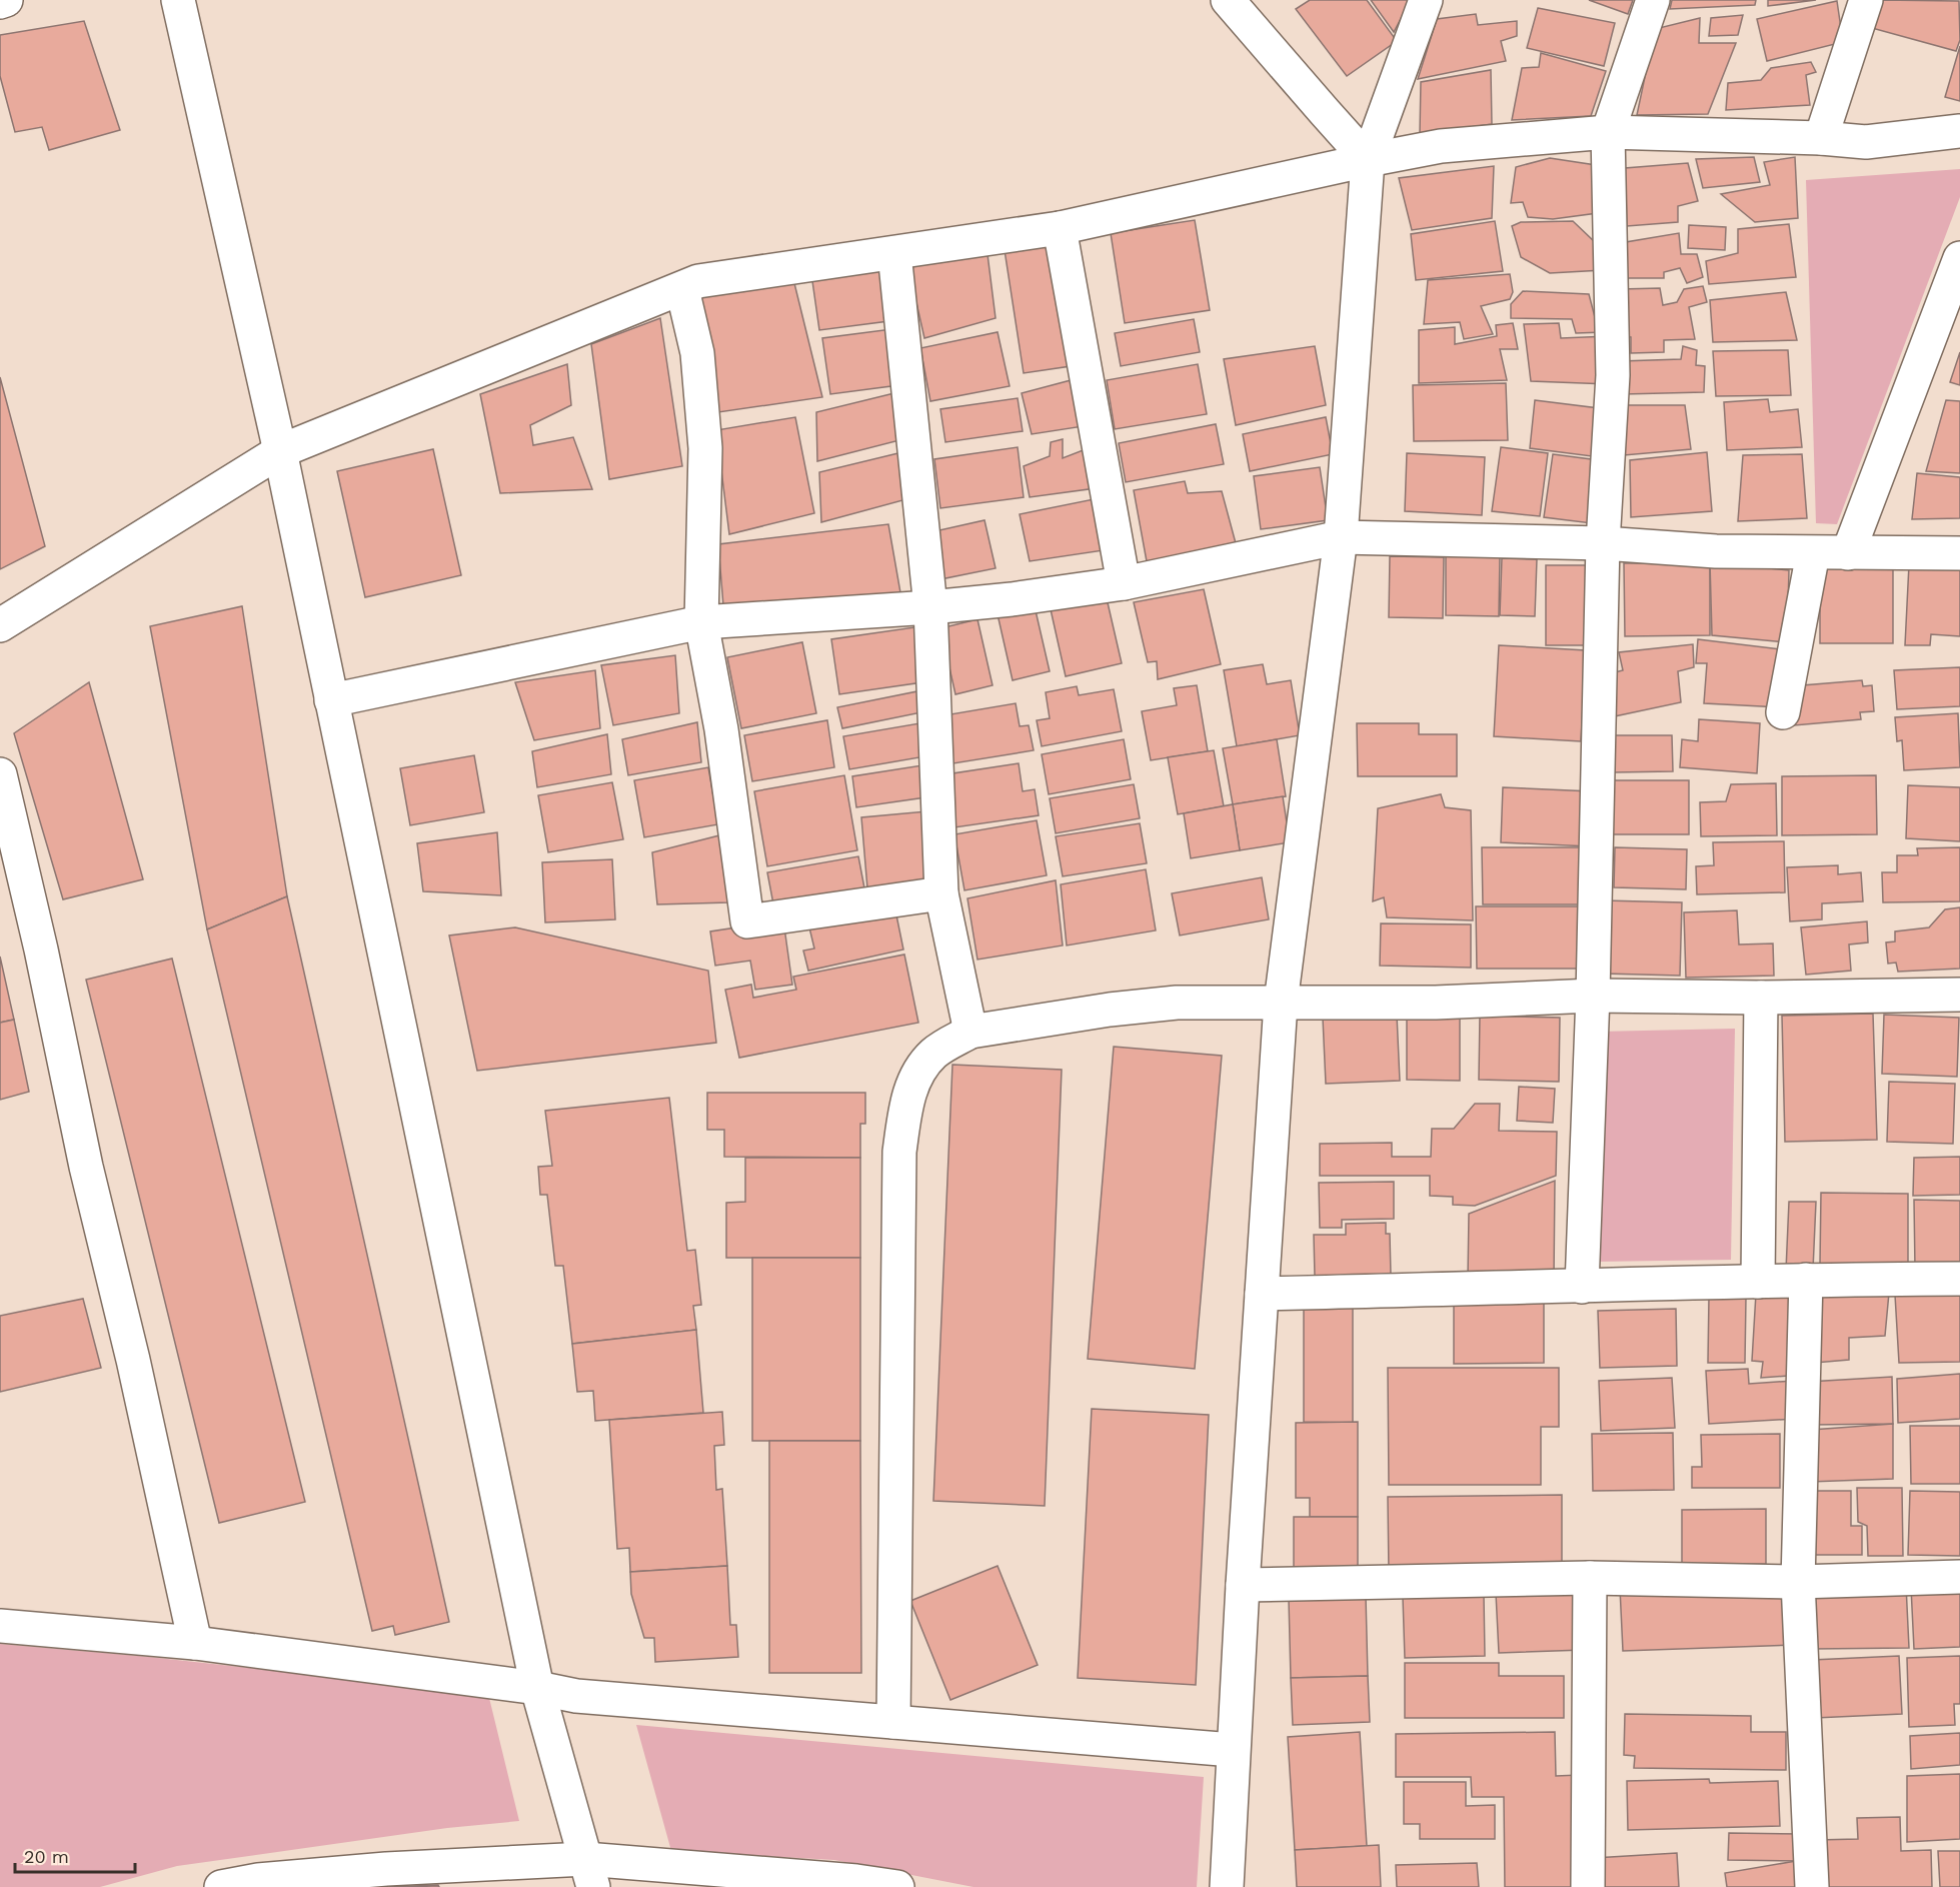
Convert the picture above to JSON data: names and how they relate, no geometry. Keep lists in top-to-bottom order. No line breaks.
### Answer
{"scale_bar":"20 m"}
